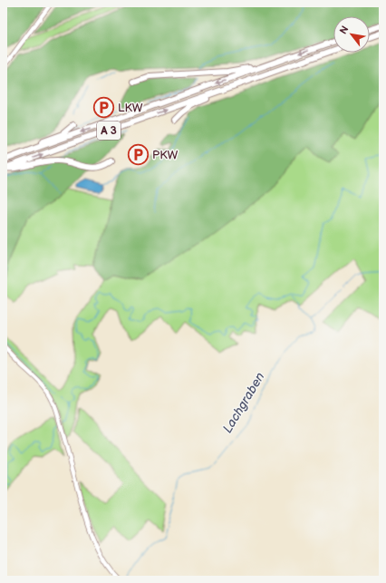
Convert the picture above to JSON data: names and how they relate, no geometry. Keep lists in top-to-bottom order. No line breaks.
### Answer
{"streets":{"highway":["A 3"]},"water":["Lachgraben"],"places":{"parking":["LKW","PKW"]},"north":"top left"}
